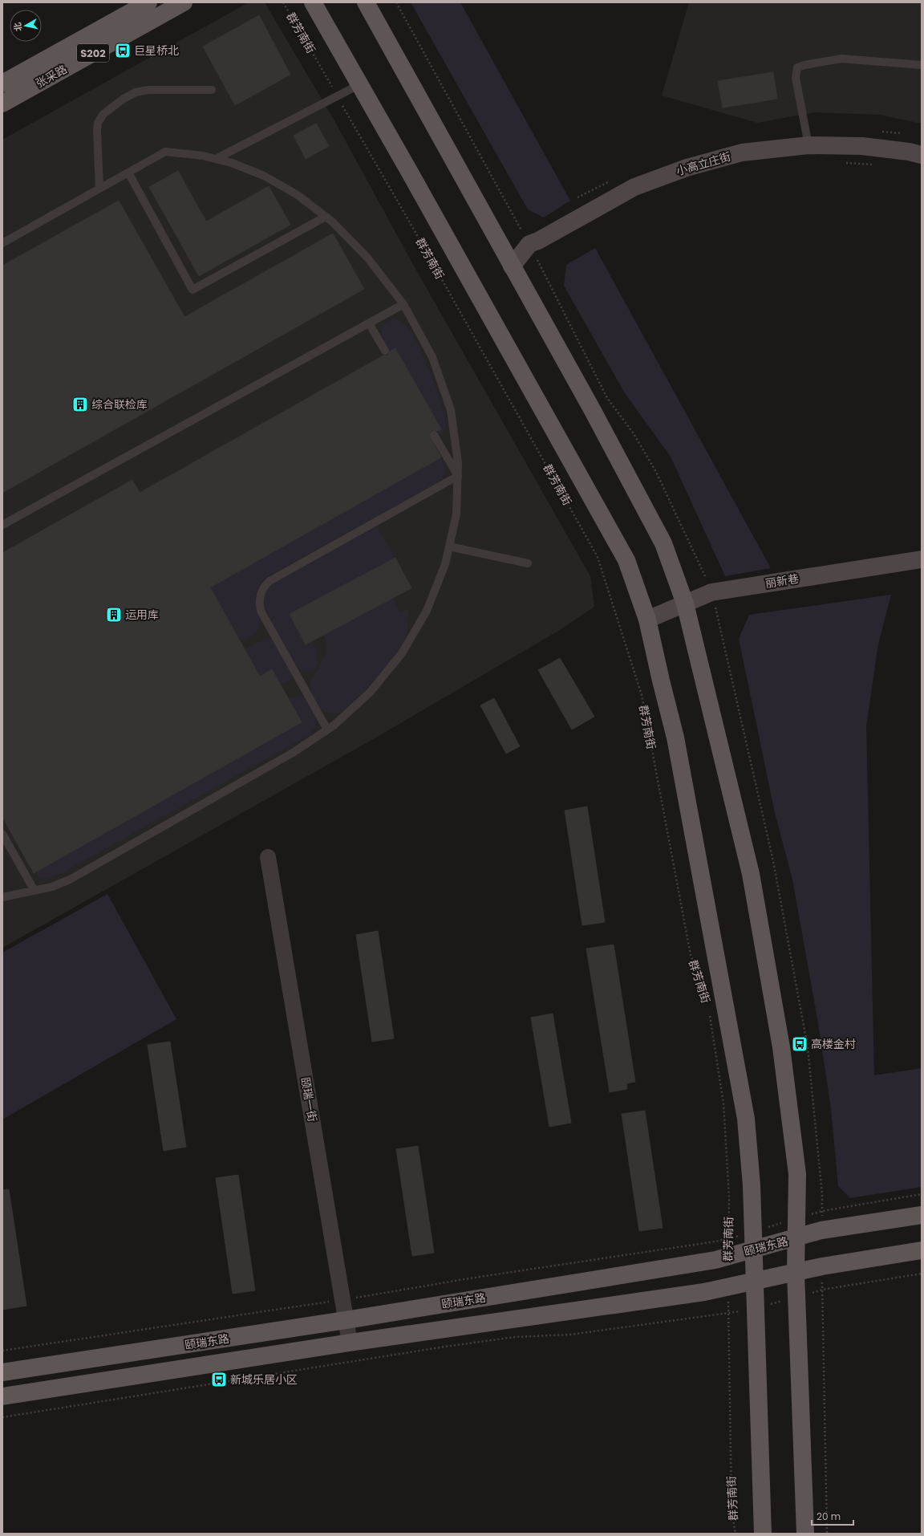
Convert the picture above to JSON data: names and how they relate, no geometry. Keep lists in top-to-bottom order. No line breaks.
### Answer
{"streets":{"main road":["群芳南街","S202","张采路","颐瑞东路"],"street":["小高立庄街","丽新巷","颐瑞一街"]},"crossings":[["群芳南街","丽新巷"],["群芳南街","颐瑞东路"],["颐瑞一街","颐瑞东路"]],"places":{"bus stop":["巨星桥北","高楼金村","新城乐居小区"],"building":["综合联检库","运用库"]},"scale_bar":"20 m","north":"left"}
